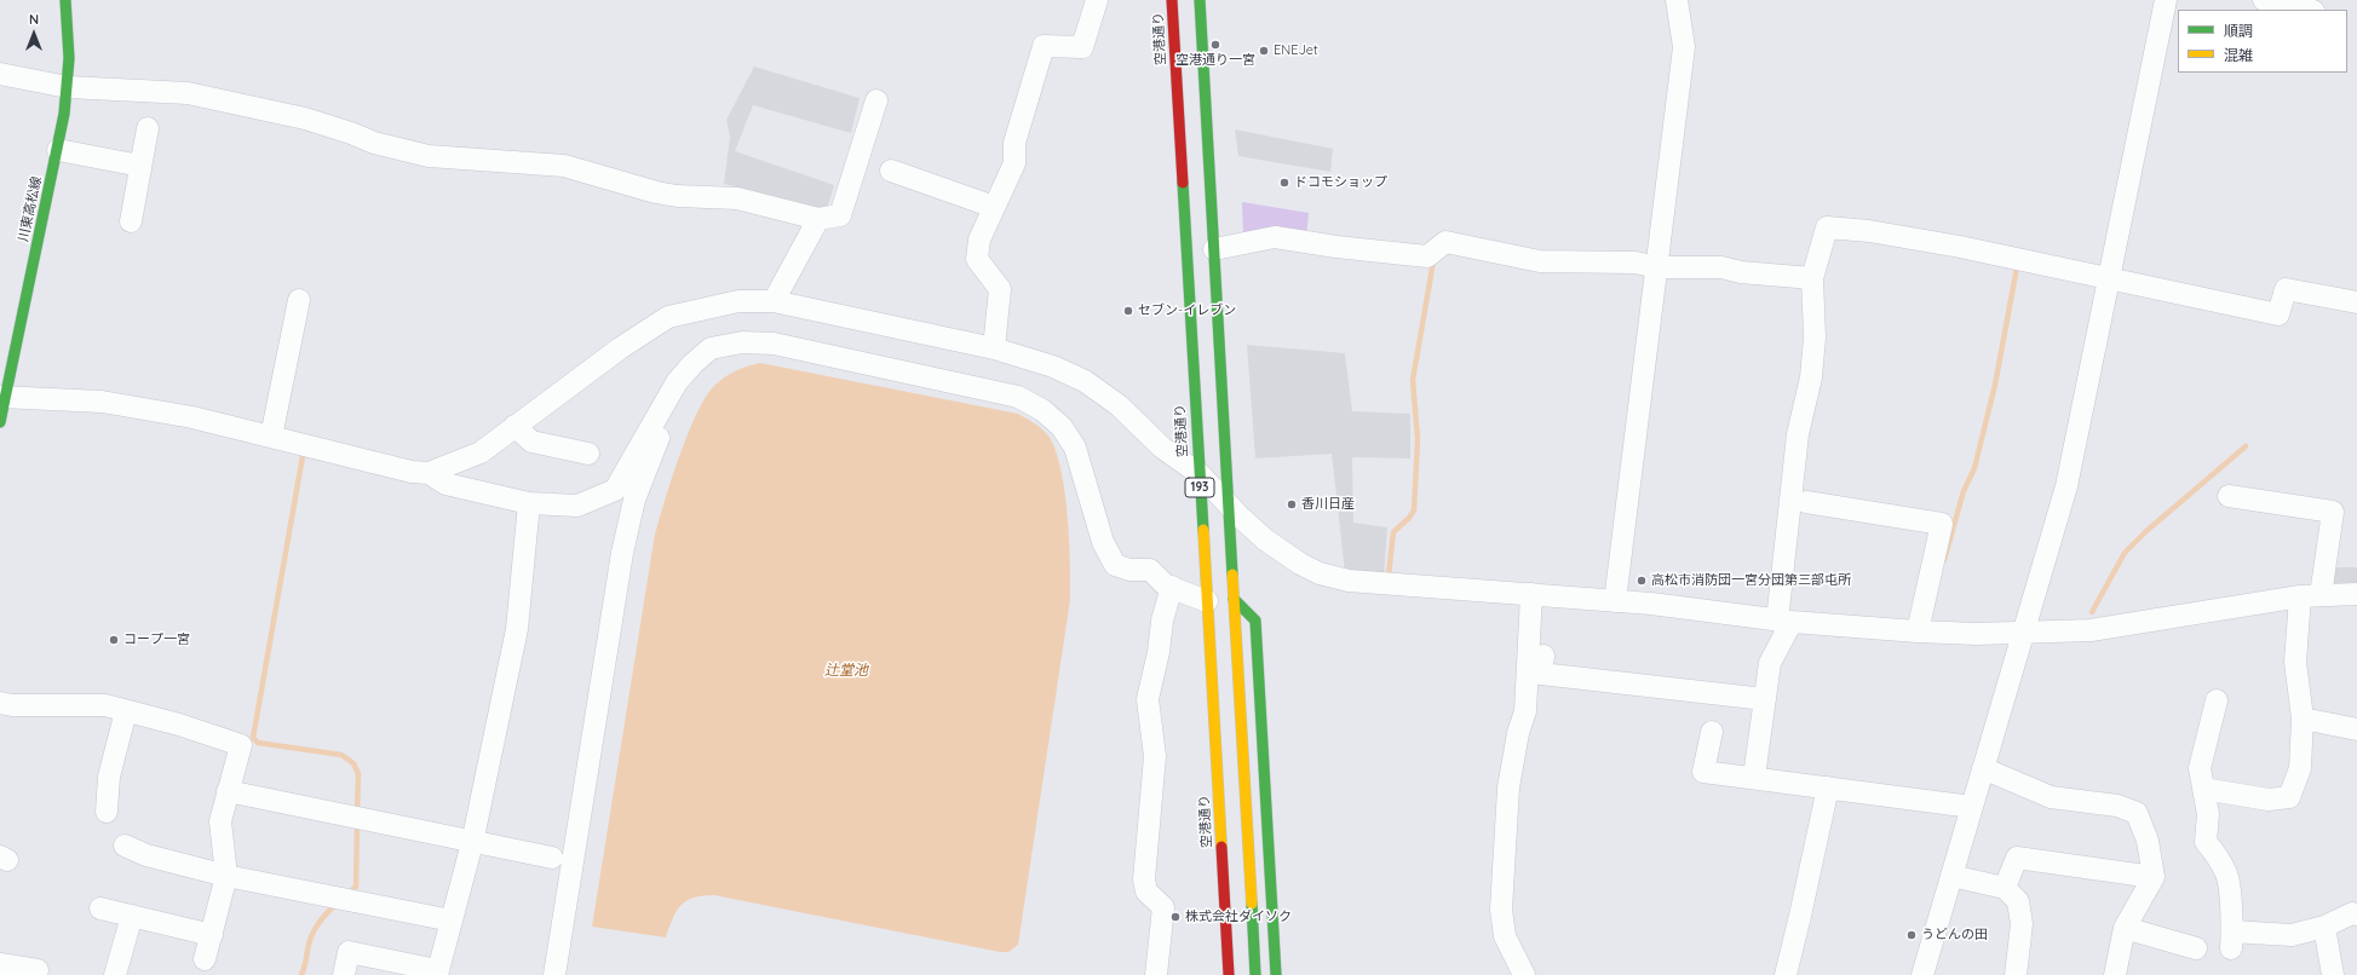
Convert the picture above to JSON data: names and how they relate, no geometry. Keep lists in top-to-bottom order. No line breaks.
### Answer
{"streets":{"main road":["空港通り","川東高松線","193"]},"water":["辻堂池"],"places":["空港通り一宮","ENEJet","ドコモショップ","セブン-イレブン","香川日産","高松市消防団一宮分団第三部屯所","コープ一宮","株式会社ダイソク","うどんの田"],"legend":["順調","混雑"],"north":"top"}
